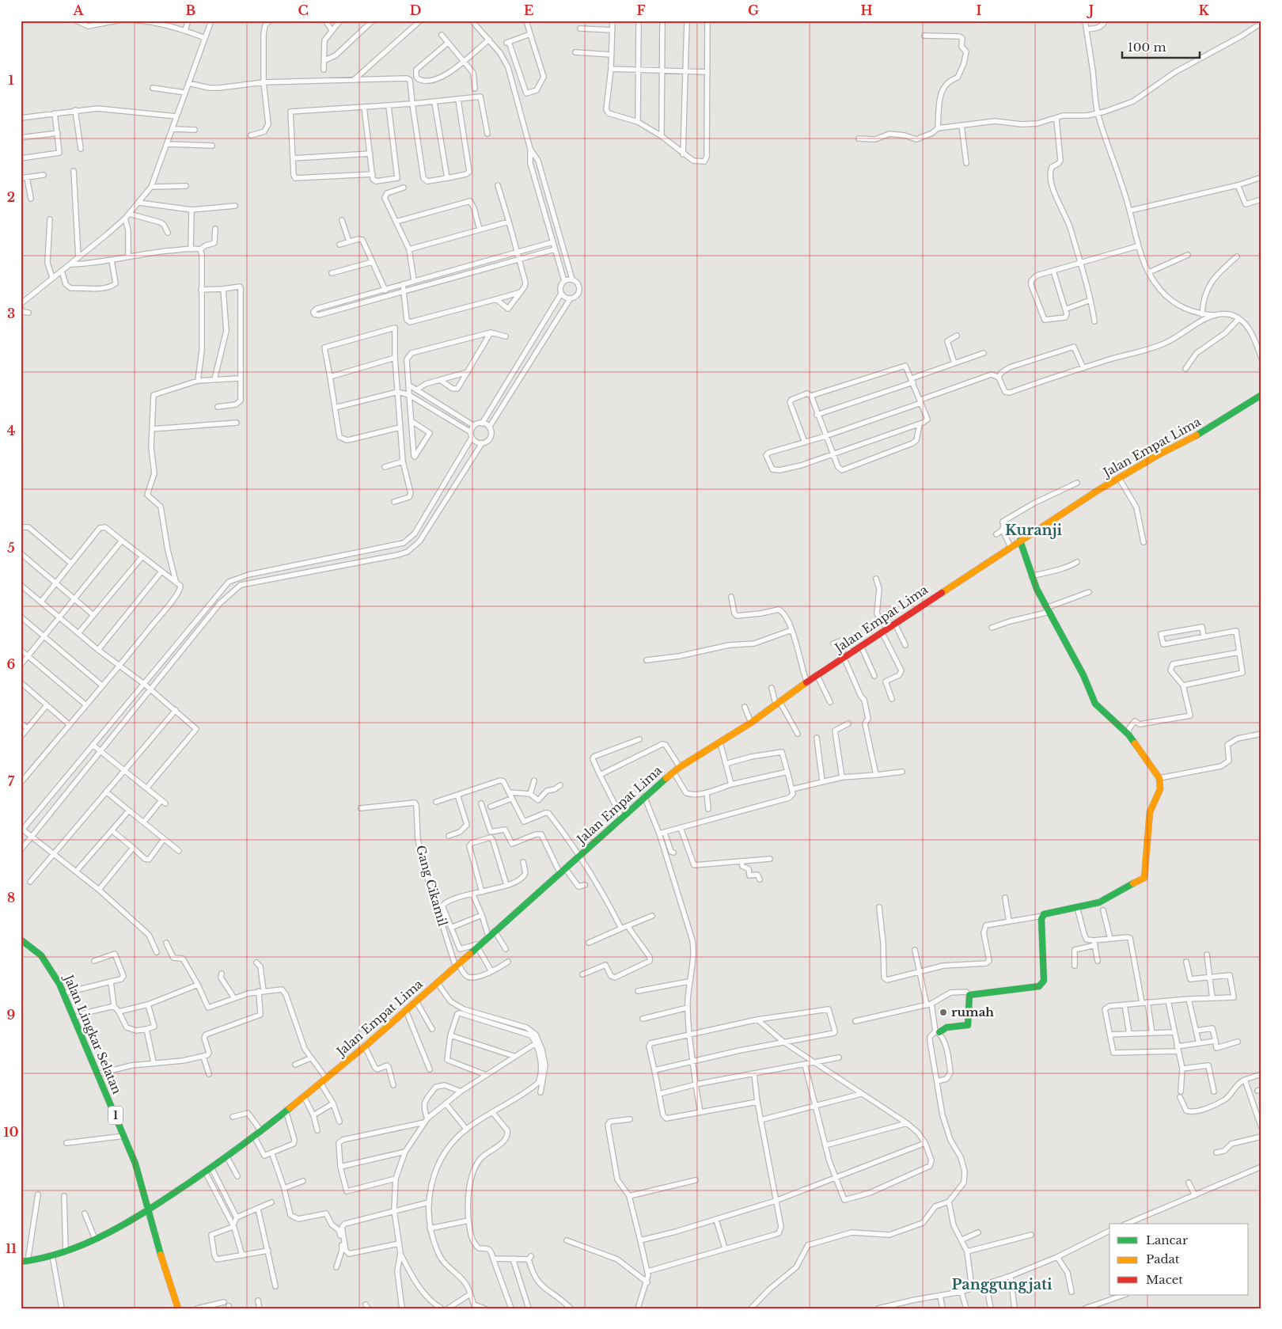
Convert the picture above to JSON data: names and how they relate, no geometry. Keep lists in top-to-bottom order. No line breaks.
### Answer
{"streets":{"main road":["Jalan Empat Lima","Jalan Lingkar Selatan","1"],"street":["Gang Cikamil"]},"crossings":[["Jalan Empat Lima","Gang Cikamil"],["Jalan Empat Lima","Jalan Lingkar Selatan"]],"districts":["Kuranji","Panggungjati"],"places":["rumah"],"legend":["Lancar","Padat","Macet"],"scale_bar":"100 m","grid":{"columns":["A","B","C","D","E","F","G","H","I","J","K"],"rows":["1","2","3","4","5","6","7","8","9","10","11"]}}
